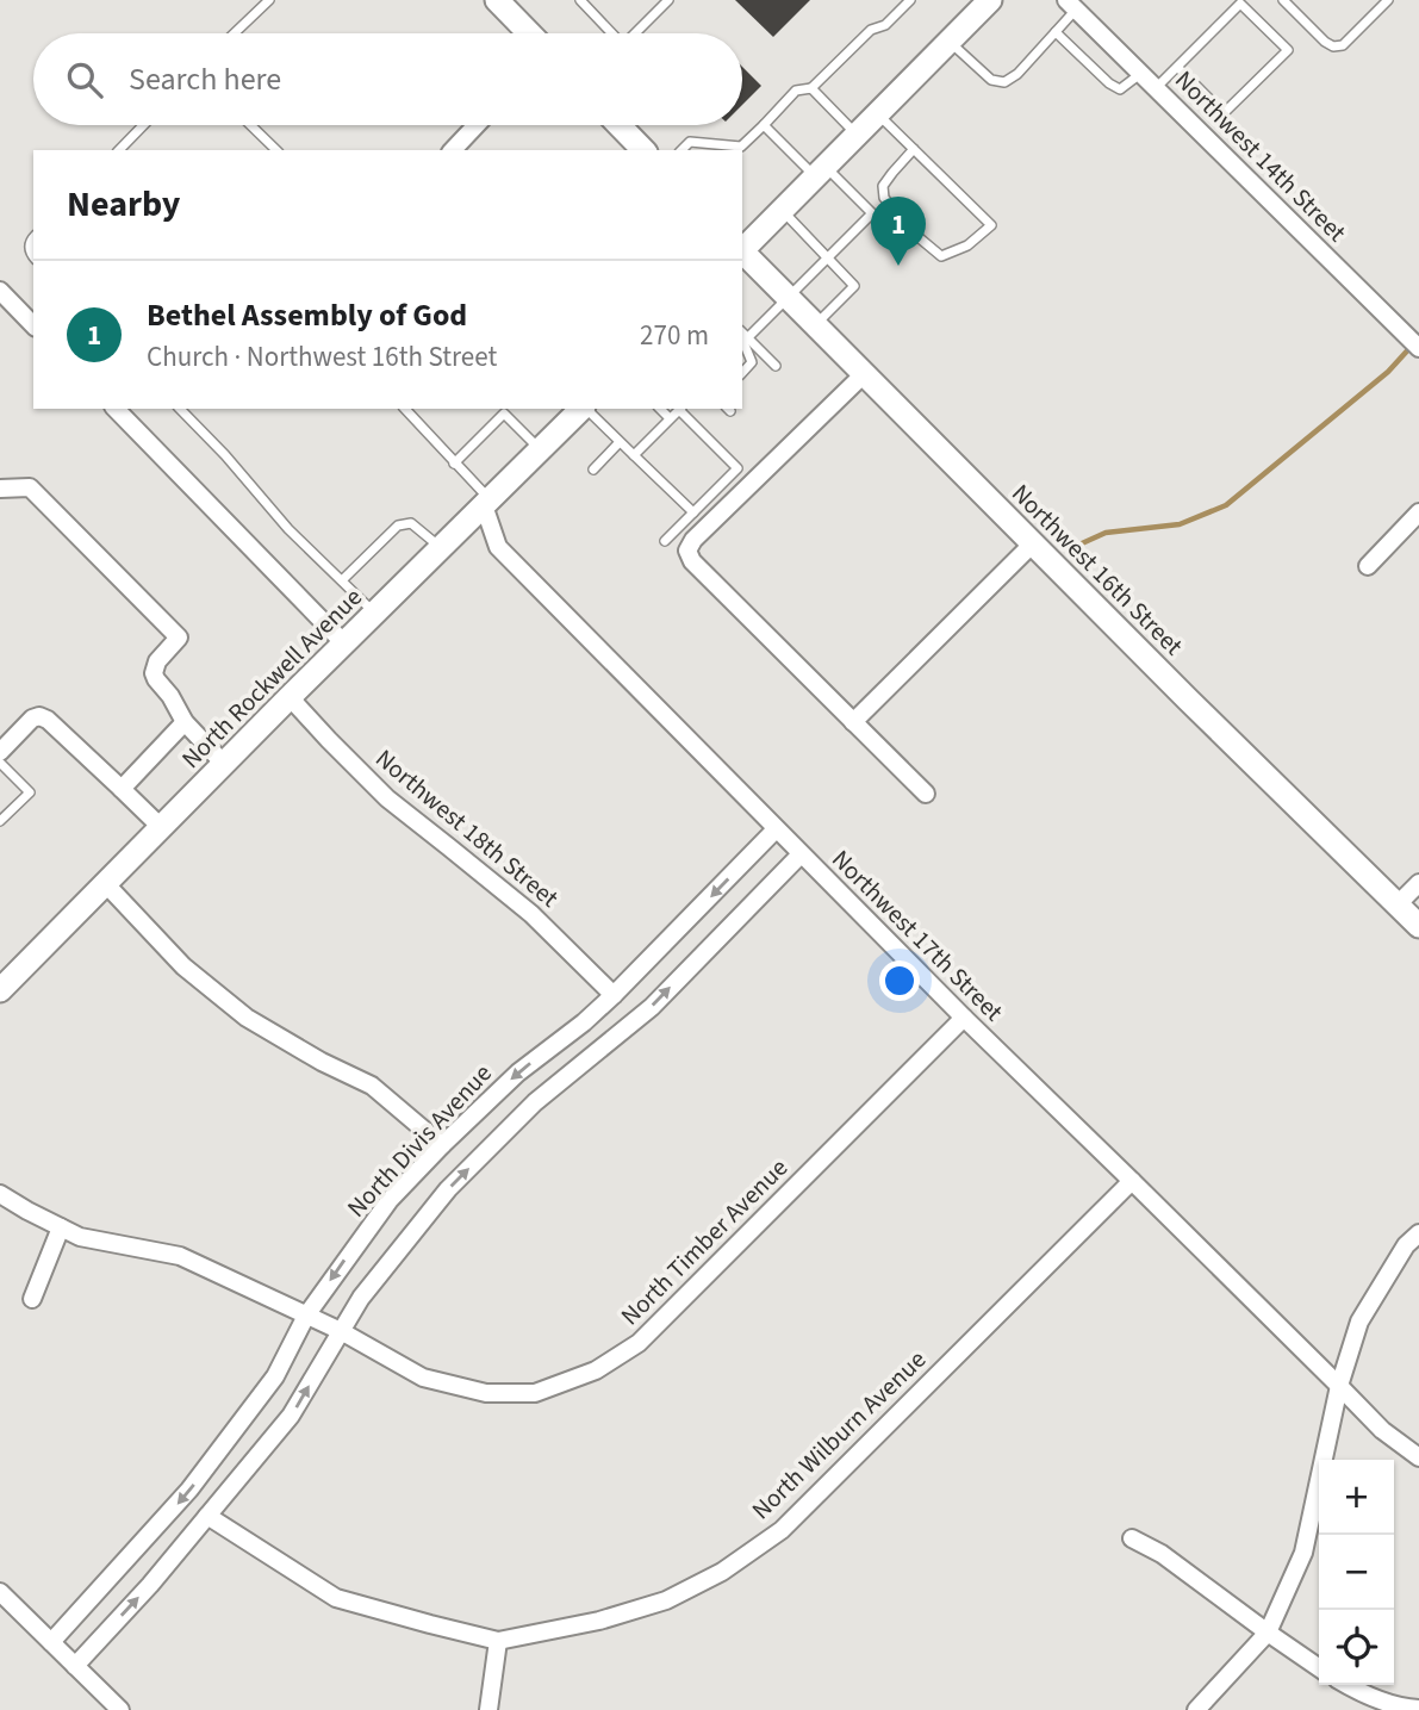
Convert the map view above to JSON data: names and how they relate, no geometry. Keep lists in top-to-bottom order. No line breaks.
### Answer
{"streets":{"main road":["Northwest 16th Street","North Rockwell Avenue"],"street":["Northwest 14th Street","Northwest 18th Street","Northwest 17th Street","North Divis Avenue","North Timber Avenue","North Wilburn Avenue"]},"crossings":[["North Rockwell Avenue","Northwest 18th Street"],["North Rockwell Avenue","Northwest 17th Street"],["Northwest 18th Street","North Divis Avenue"],["Northwest 17th Street","North Divis Avenue"],["Northwest 17th Street","North Timber Avenue"],["Northwest 17th Street","North Wilburn Avenue"],["North Divis Avenue","North Timber Avenue"]],"page":{"search":"Search here","heading":"Nearby","pins":"1","list":[{"mark":"1","name":"Bethel Assembly of God","note":"Church · Northwest 16th Street","value":"270 m"}],"map_buttons":["+","−"]}}
